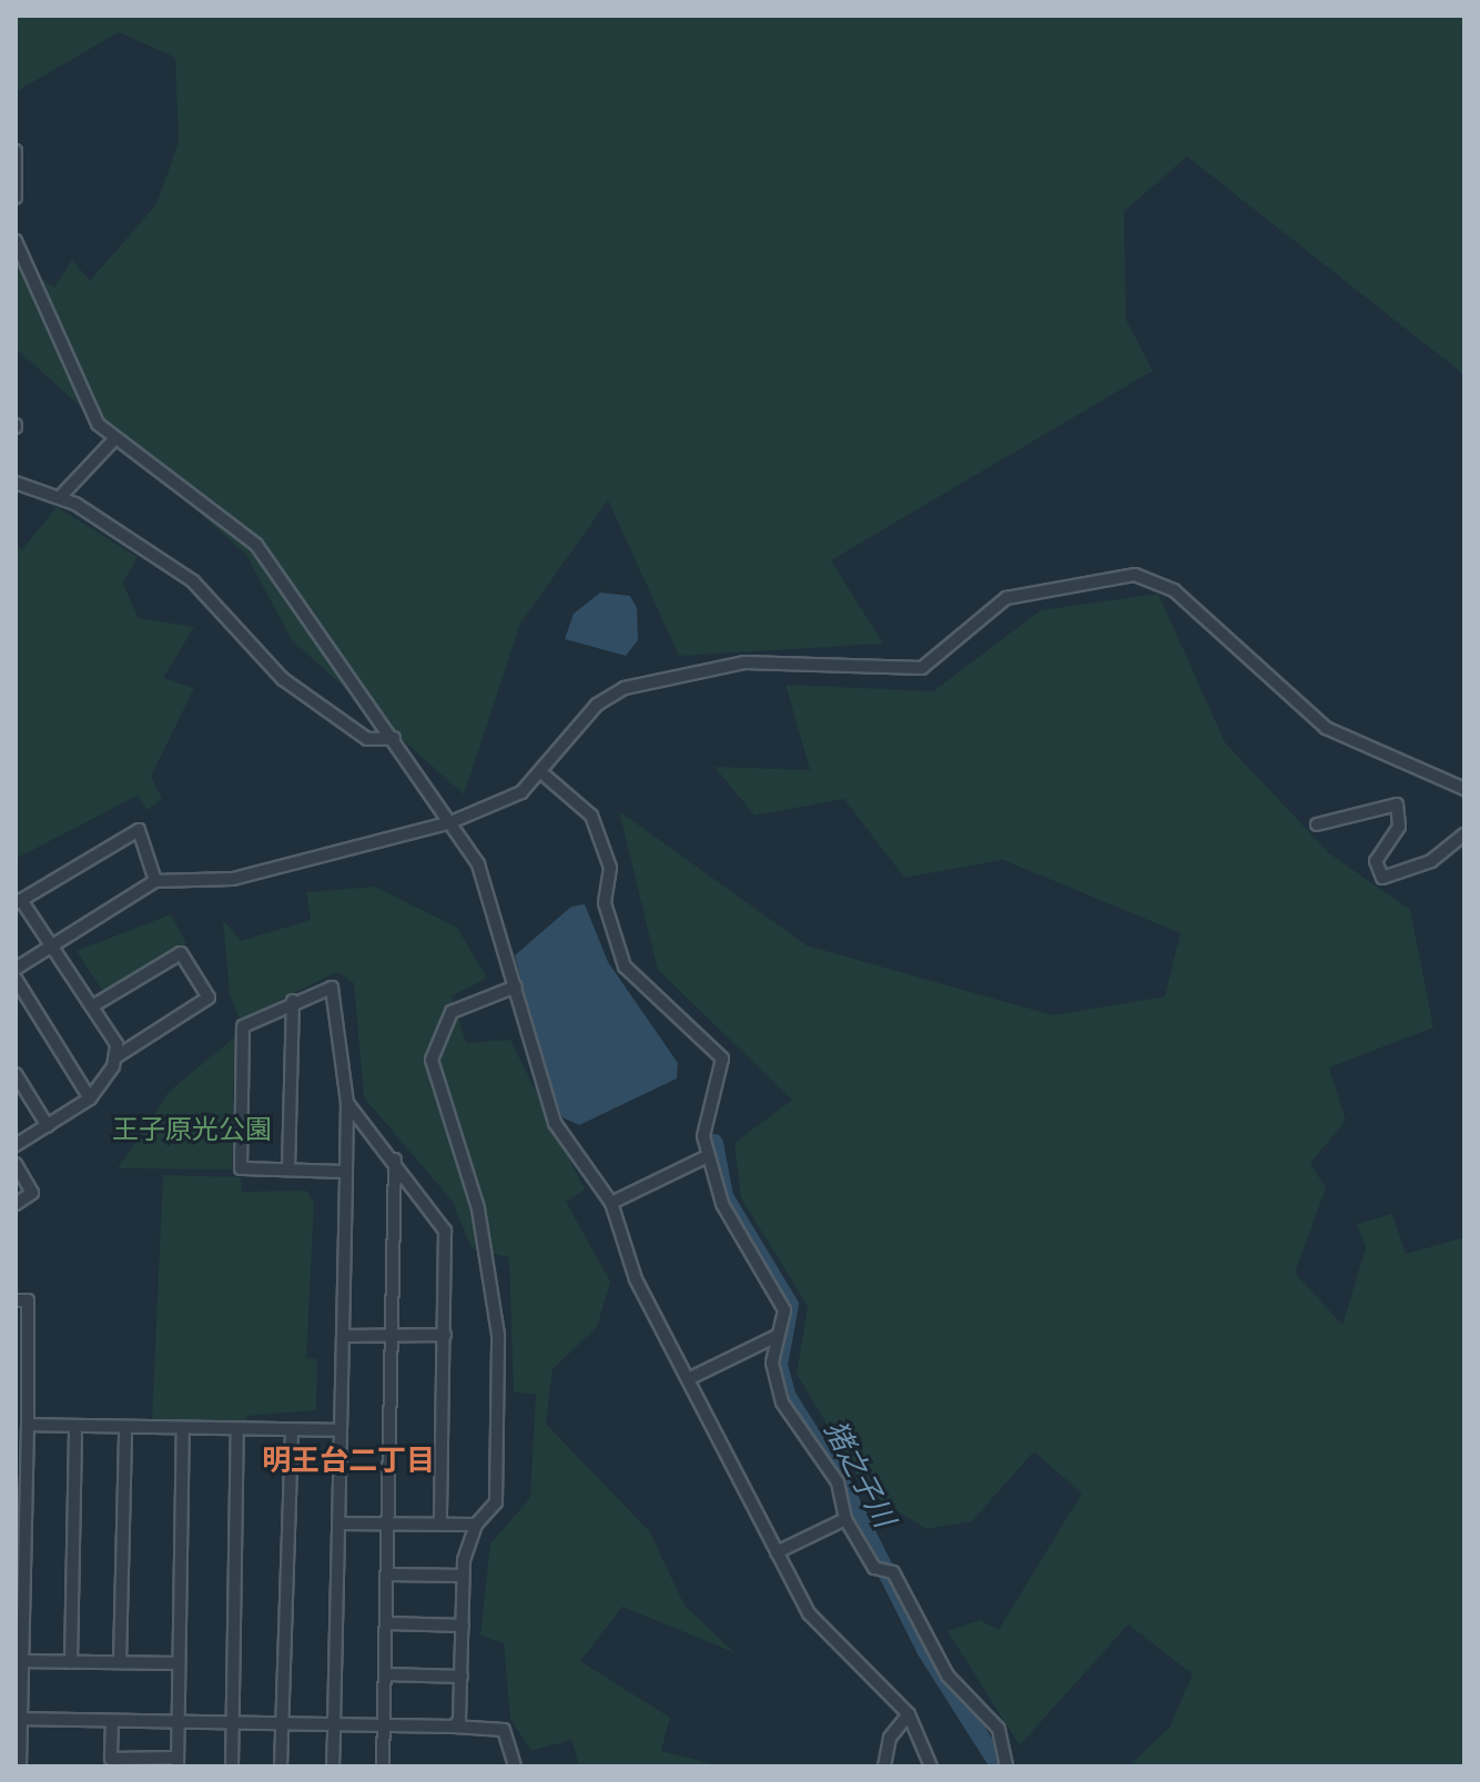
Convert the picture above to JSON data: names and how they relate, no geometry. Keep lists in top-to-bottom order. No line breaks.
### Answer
{"districts":["明王台二丁目"],"water":["猪之子川"],"parks":["王子原光公園"]}
